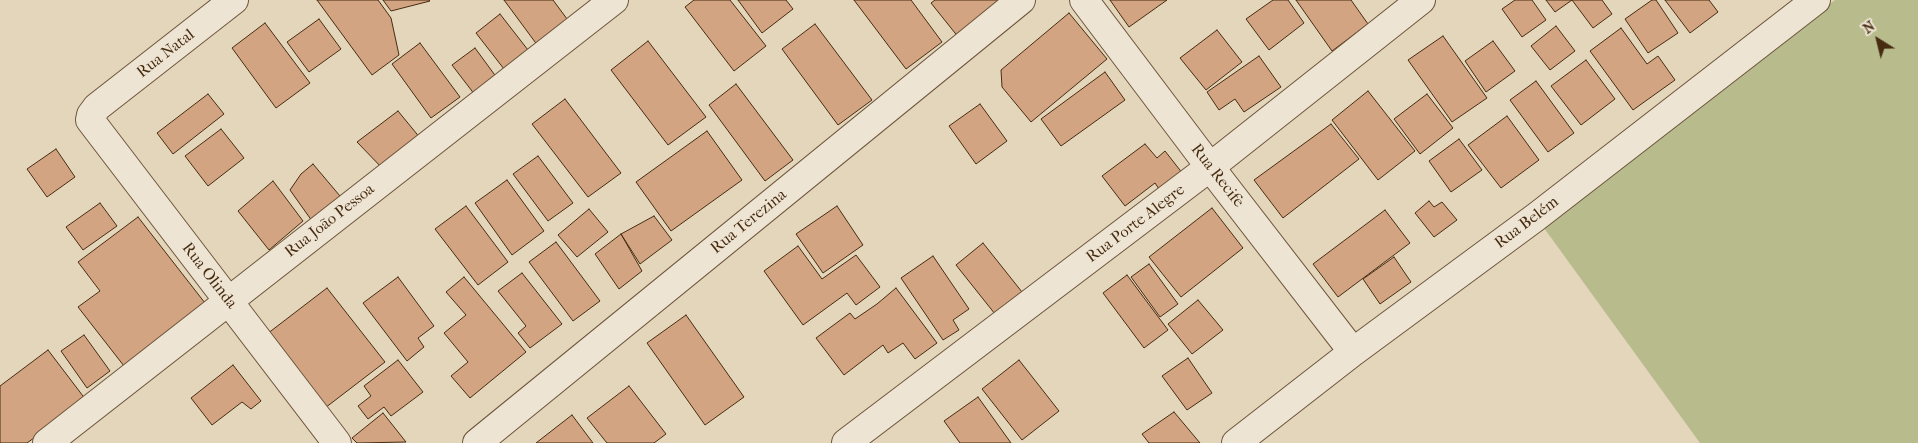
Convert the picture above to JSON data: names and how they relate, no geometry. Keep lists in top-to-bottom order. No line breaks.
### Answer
{"streets":{"street":["Rua Natal","Rua Recife","Rua João Pessoa","Rua Terezina","Rua Belém","Rua Porte Alegre","Rua Olinda"]},"crossings":[["Rua Natal","Rua Olinda"],["Rua Recife","Rua Belém"],["Rua Recife","Rua Porte Alegre"],["Rua João Pessoa","Rua Olinda"]],"north":"top left"}
